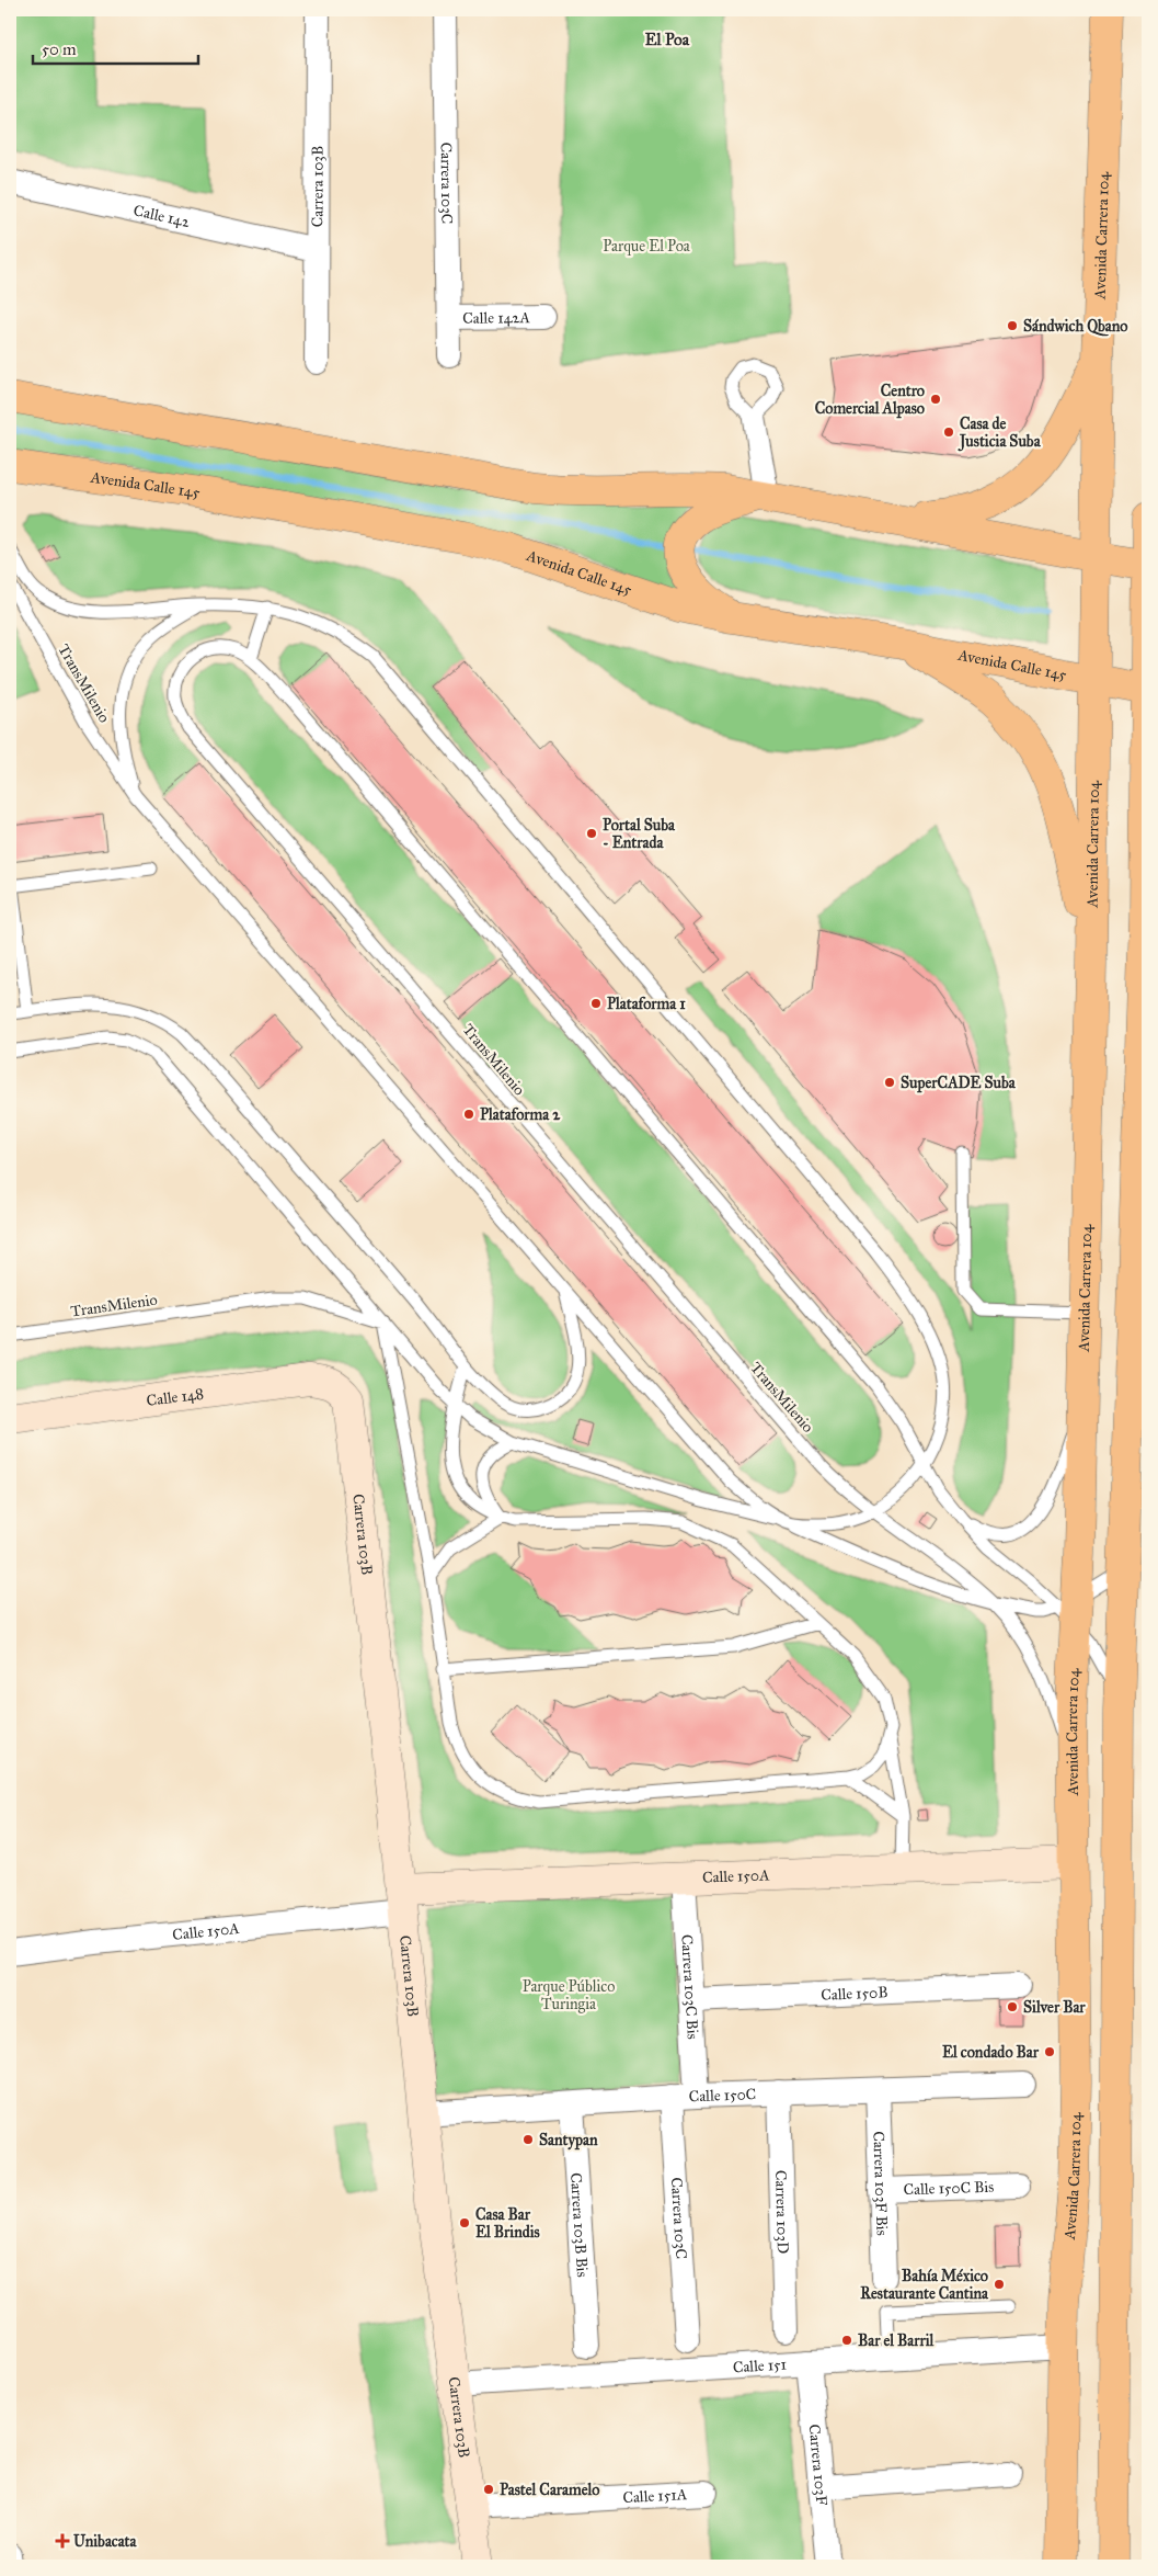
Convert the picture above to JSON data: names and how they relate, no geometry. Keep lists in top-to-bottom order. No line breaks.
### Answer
{"streets":{"main road":["Avenida Carrera 104","Avenida Calle 145"],"street":["Carrera 103C","Carrera 103B","Calle 142","Calle 142A","Calle 148","Calle 150A","Carrera 103C Bis","Calle 150B","Calle 150C","Carrera 103F Bis","Calle 150C Bis","Carrera 103D","Carrera 103B Bis","Calle 151","Carrera 103F","Calle 151A"],"lane":["TransMilenio"]},"crossings":[["Carrera 103C","Calle 142A"],["Carrera 103C","Calle 150C"],["Carrera 103B","Calle 142"],["Carrera 103B","Calle 148"],["Carrera 103B","Calle 150A"],["Carrera 103B","Calle 150C"],["Carrera 103B","Calle 151"],["Carrera 103B","Calle 151A"],["Avenida Carrera 104","Avenida Calle 145"],["Avenida Carrera 104","TransMilenio"],["Avenida Carrera 104","Calle 150A"],["Avenida Carrera 104","Calle 151"],["Calle 150A","Carrera 103C Bis"],["Carrera 103C Bis","Calle 150B"],["Carrera 103C Bis","Calle 150C"],["Calle 150C","Carrera 103F Bis"],["Calle 150C","Carrera 103D"],["Calle 150C","Carrera 103B Bis"],["Carrera 103F Bis","Calle 150C Bis"],["Calle 151","Carrera 103F"]],"districts":["El Poa"],"parks":["Parque El Poa","Parque Público Turingia"],"places":{"other":["Sándwich Qbano","Centro Comercial Alpaso","Casa de Justicia Suba","Portal Suba - Entrada","Plataforma 1","SuperCADE Suba","Plataforma 2","Silver Bar","El condado Bar","Santypan","Casa Bar El Brindis","Bahía México Restaurante Cantina","Bar el Barril","Pastel Caramelo"],"health":["Unibacata"]},"scale_bar":"50 m"}
